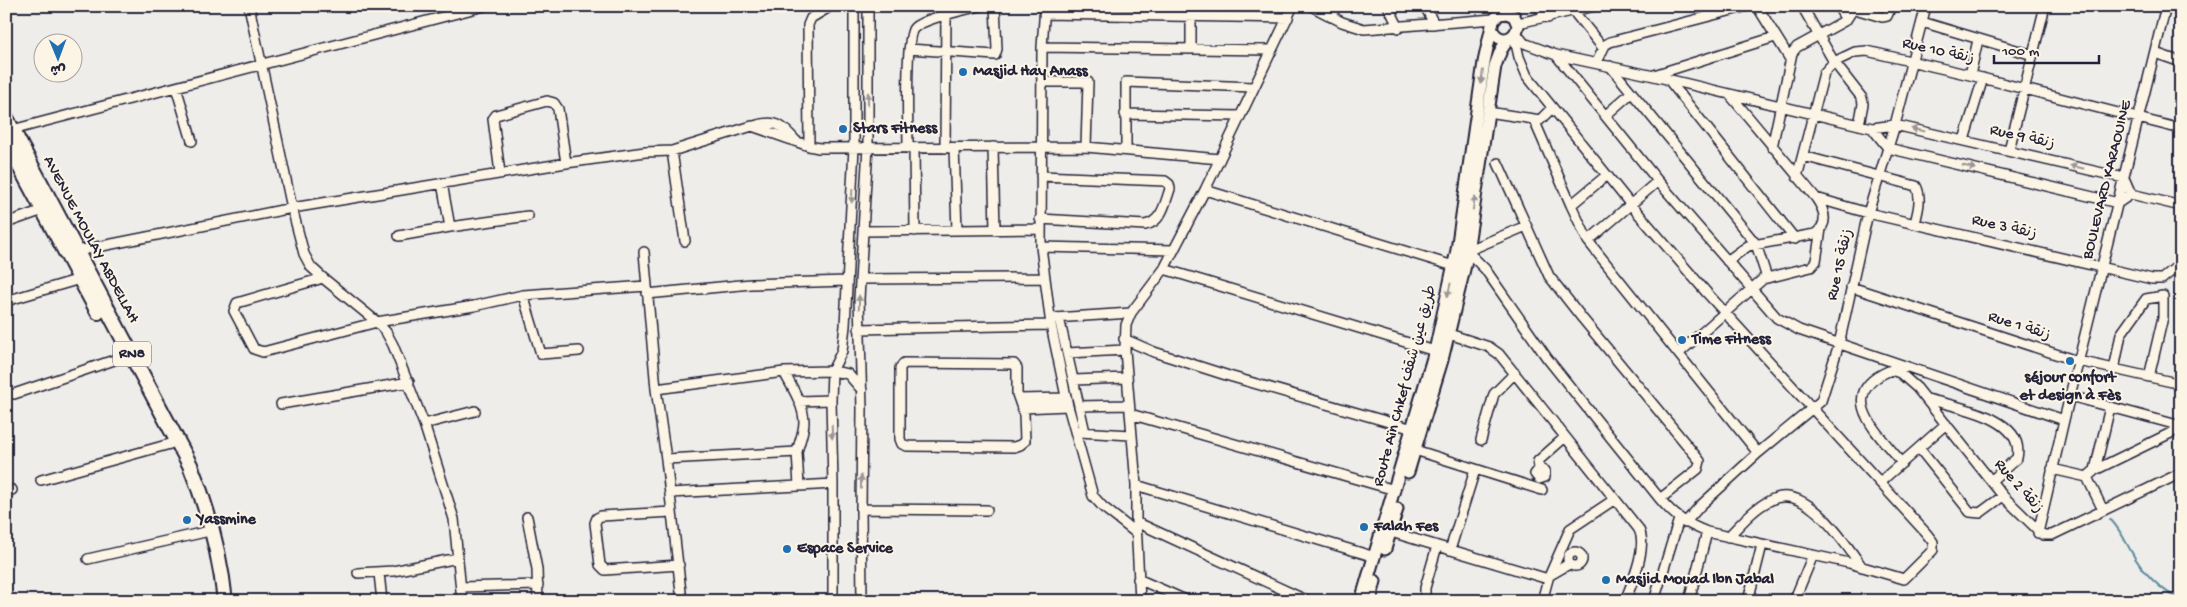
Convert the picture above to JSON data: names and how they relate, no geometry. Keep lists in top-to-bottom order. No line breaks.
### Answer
{"streets":{"main road":["AVENUE MOULAY ABDELLAH","RN8","Route Aïn Chkef طريق عين شقف"],"street":["Rue 10 زنقة","Rue 9 زنقة","BOULEVARD KARAOUINE","Rue 3 زنقة","Rue 15 زنقة","Rue 1 زنقة","Rue 2 زنقة"]},"crossings":[["Rue 10 زنقة","BOULEVARD KARAOUINE"],["Rue 10 زنقة","Rue 15 زنقة"],["Rue 9 زنقة","BOULEVARD KARAOUINE"],["Rue 9 زنقة","Rue 15 زنقة"],["BOULEVARD KARAOUINE","Rue 3 زنقة"],["BOULEVARD KARAOUINE","Rue 1 زنقة"],["BOULEVARD KARAOUINE","Rue 2 زنقة"],["Rue 3 زنقة","Rue 15 زنقة"],["Rue 15 زنقة","Rue 1 زنقة"],["Rue 1 زنقة","Rue 2 زنقة"]],"places":["Masjid Hay Anass","Stars Fitness","Time Fitness","séjour confort et design à Fès","Yassmine","Falah Fes","Espace Service","Masjid Mouad Ibn Jabal"],"scale_bar":"100 m","north":"bottom"}
